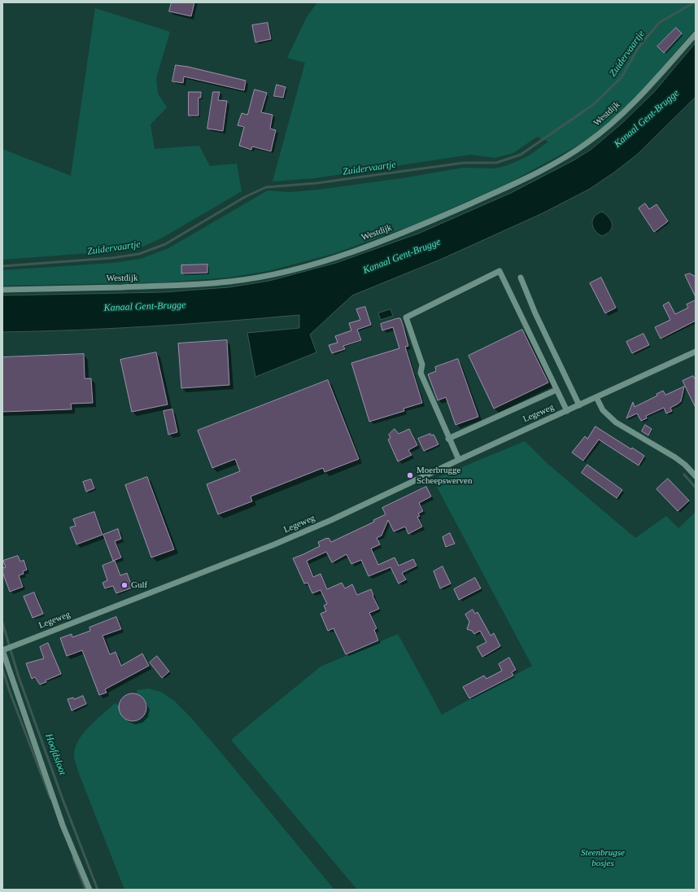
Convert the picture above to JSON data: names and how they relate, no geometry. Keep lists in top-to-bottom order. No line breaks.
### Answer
{"streets":{"street":["Westdijk","Legeweg"]},"water":["Zuidervaartje","Kanaal Gent-Brugge","Hoofdsloot"],"parks":["Steenbrugse bosjes"],"places":["Moerbrugge Scheepswerven","Gulf"]}
